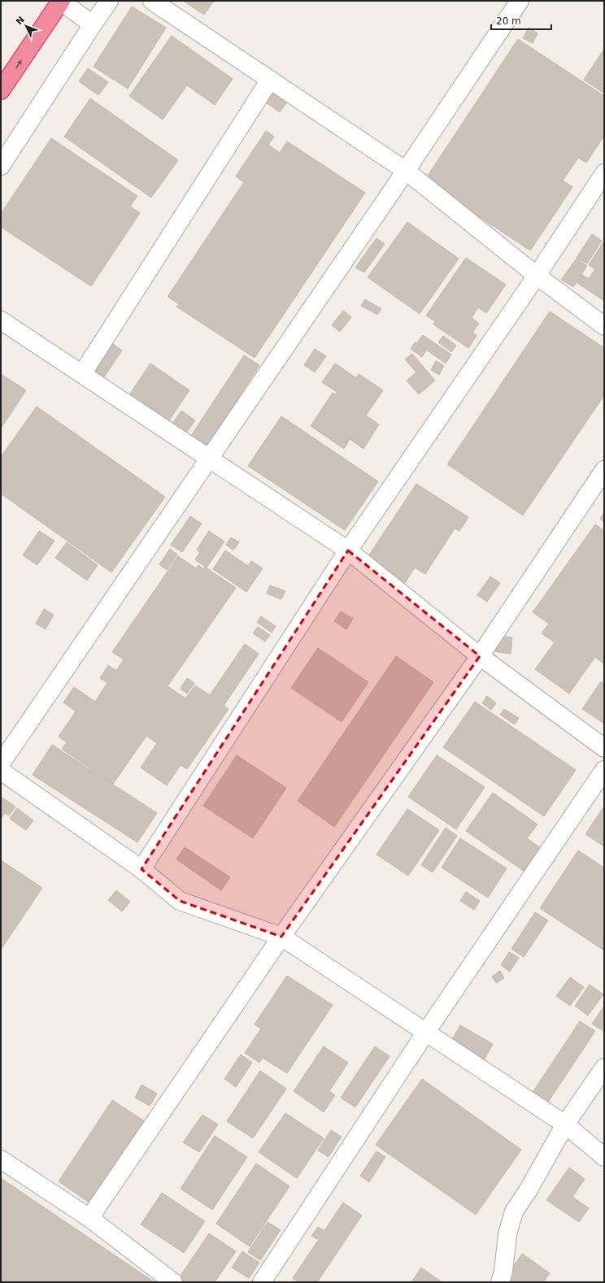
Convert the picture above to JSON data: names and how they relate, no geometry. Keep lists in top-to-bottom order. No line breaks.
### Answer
{"scale_bar":"20 m","north":"top left"}
